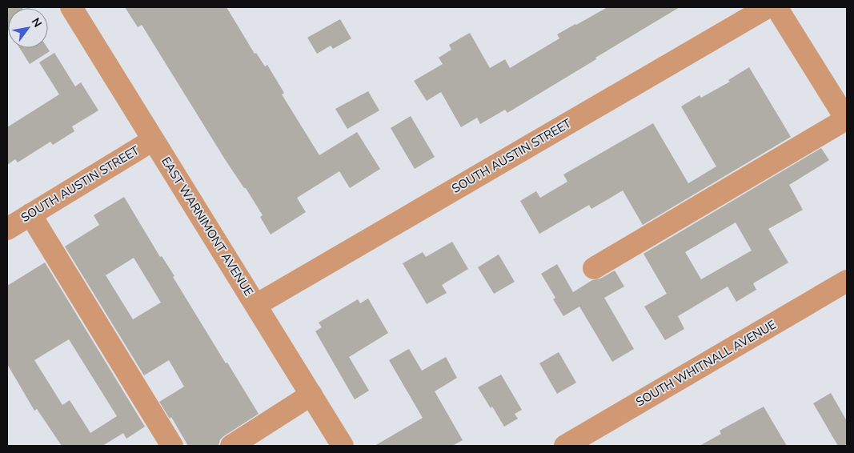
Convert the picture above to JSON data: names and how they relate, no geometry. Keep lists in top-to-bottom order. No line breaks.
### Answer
{"streets":{"street":["SOUTH AUSTIN STREET","EAST WARNIMONT AVENUE","SOUTH WHITNALL AVENUE"]},"crossings":[["SOUTH AUSTIN STREET","EAST WARNIMONT AVENUE"]],"north":"top right"}
